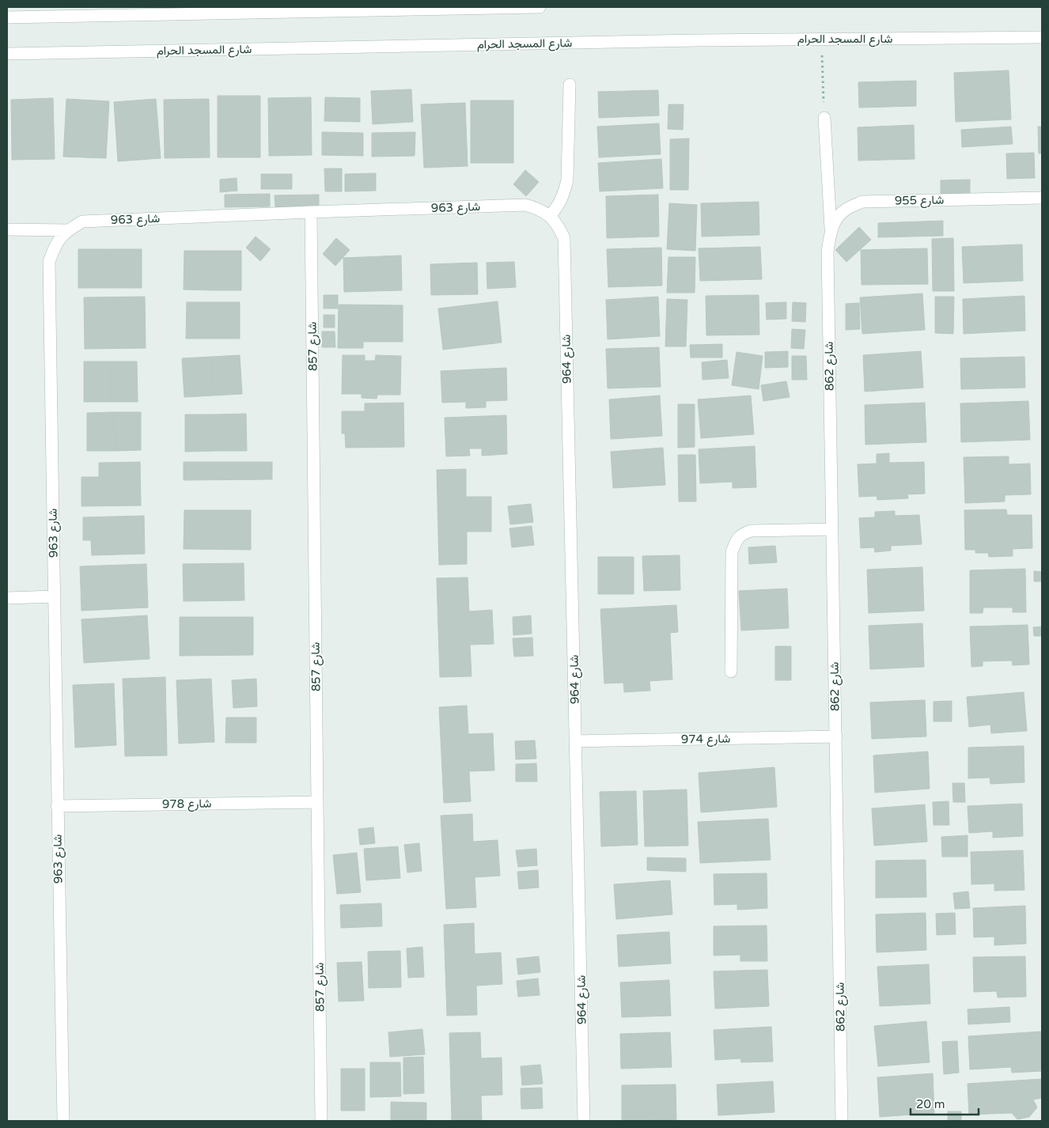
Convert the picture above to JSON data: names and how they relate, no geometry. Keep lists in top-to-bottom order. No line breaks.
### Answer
{"streets":{"street":["شارع المسجد الحرام","شارع 955","شارع 963","شارع 857","شارع 964","شارع 862","شارع 974","شارع 978"]},"crossings":[["شارع 955","شارع 862"],["شارع 963","شارع 857"],["شارع 963","شارع 964"],["شارع 963","شارع 978"],["شارع 857","شارع 978"],["شارع 964","شارع 974"],["شارع 862","شارع 974"]],"scale_bar":"20 m"}
